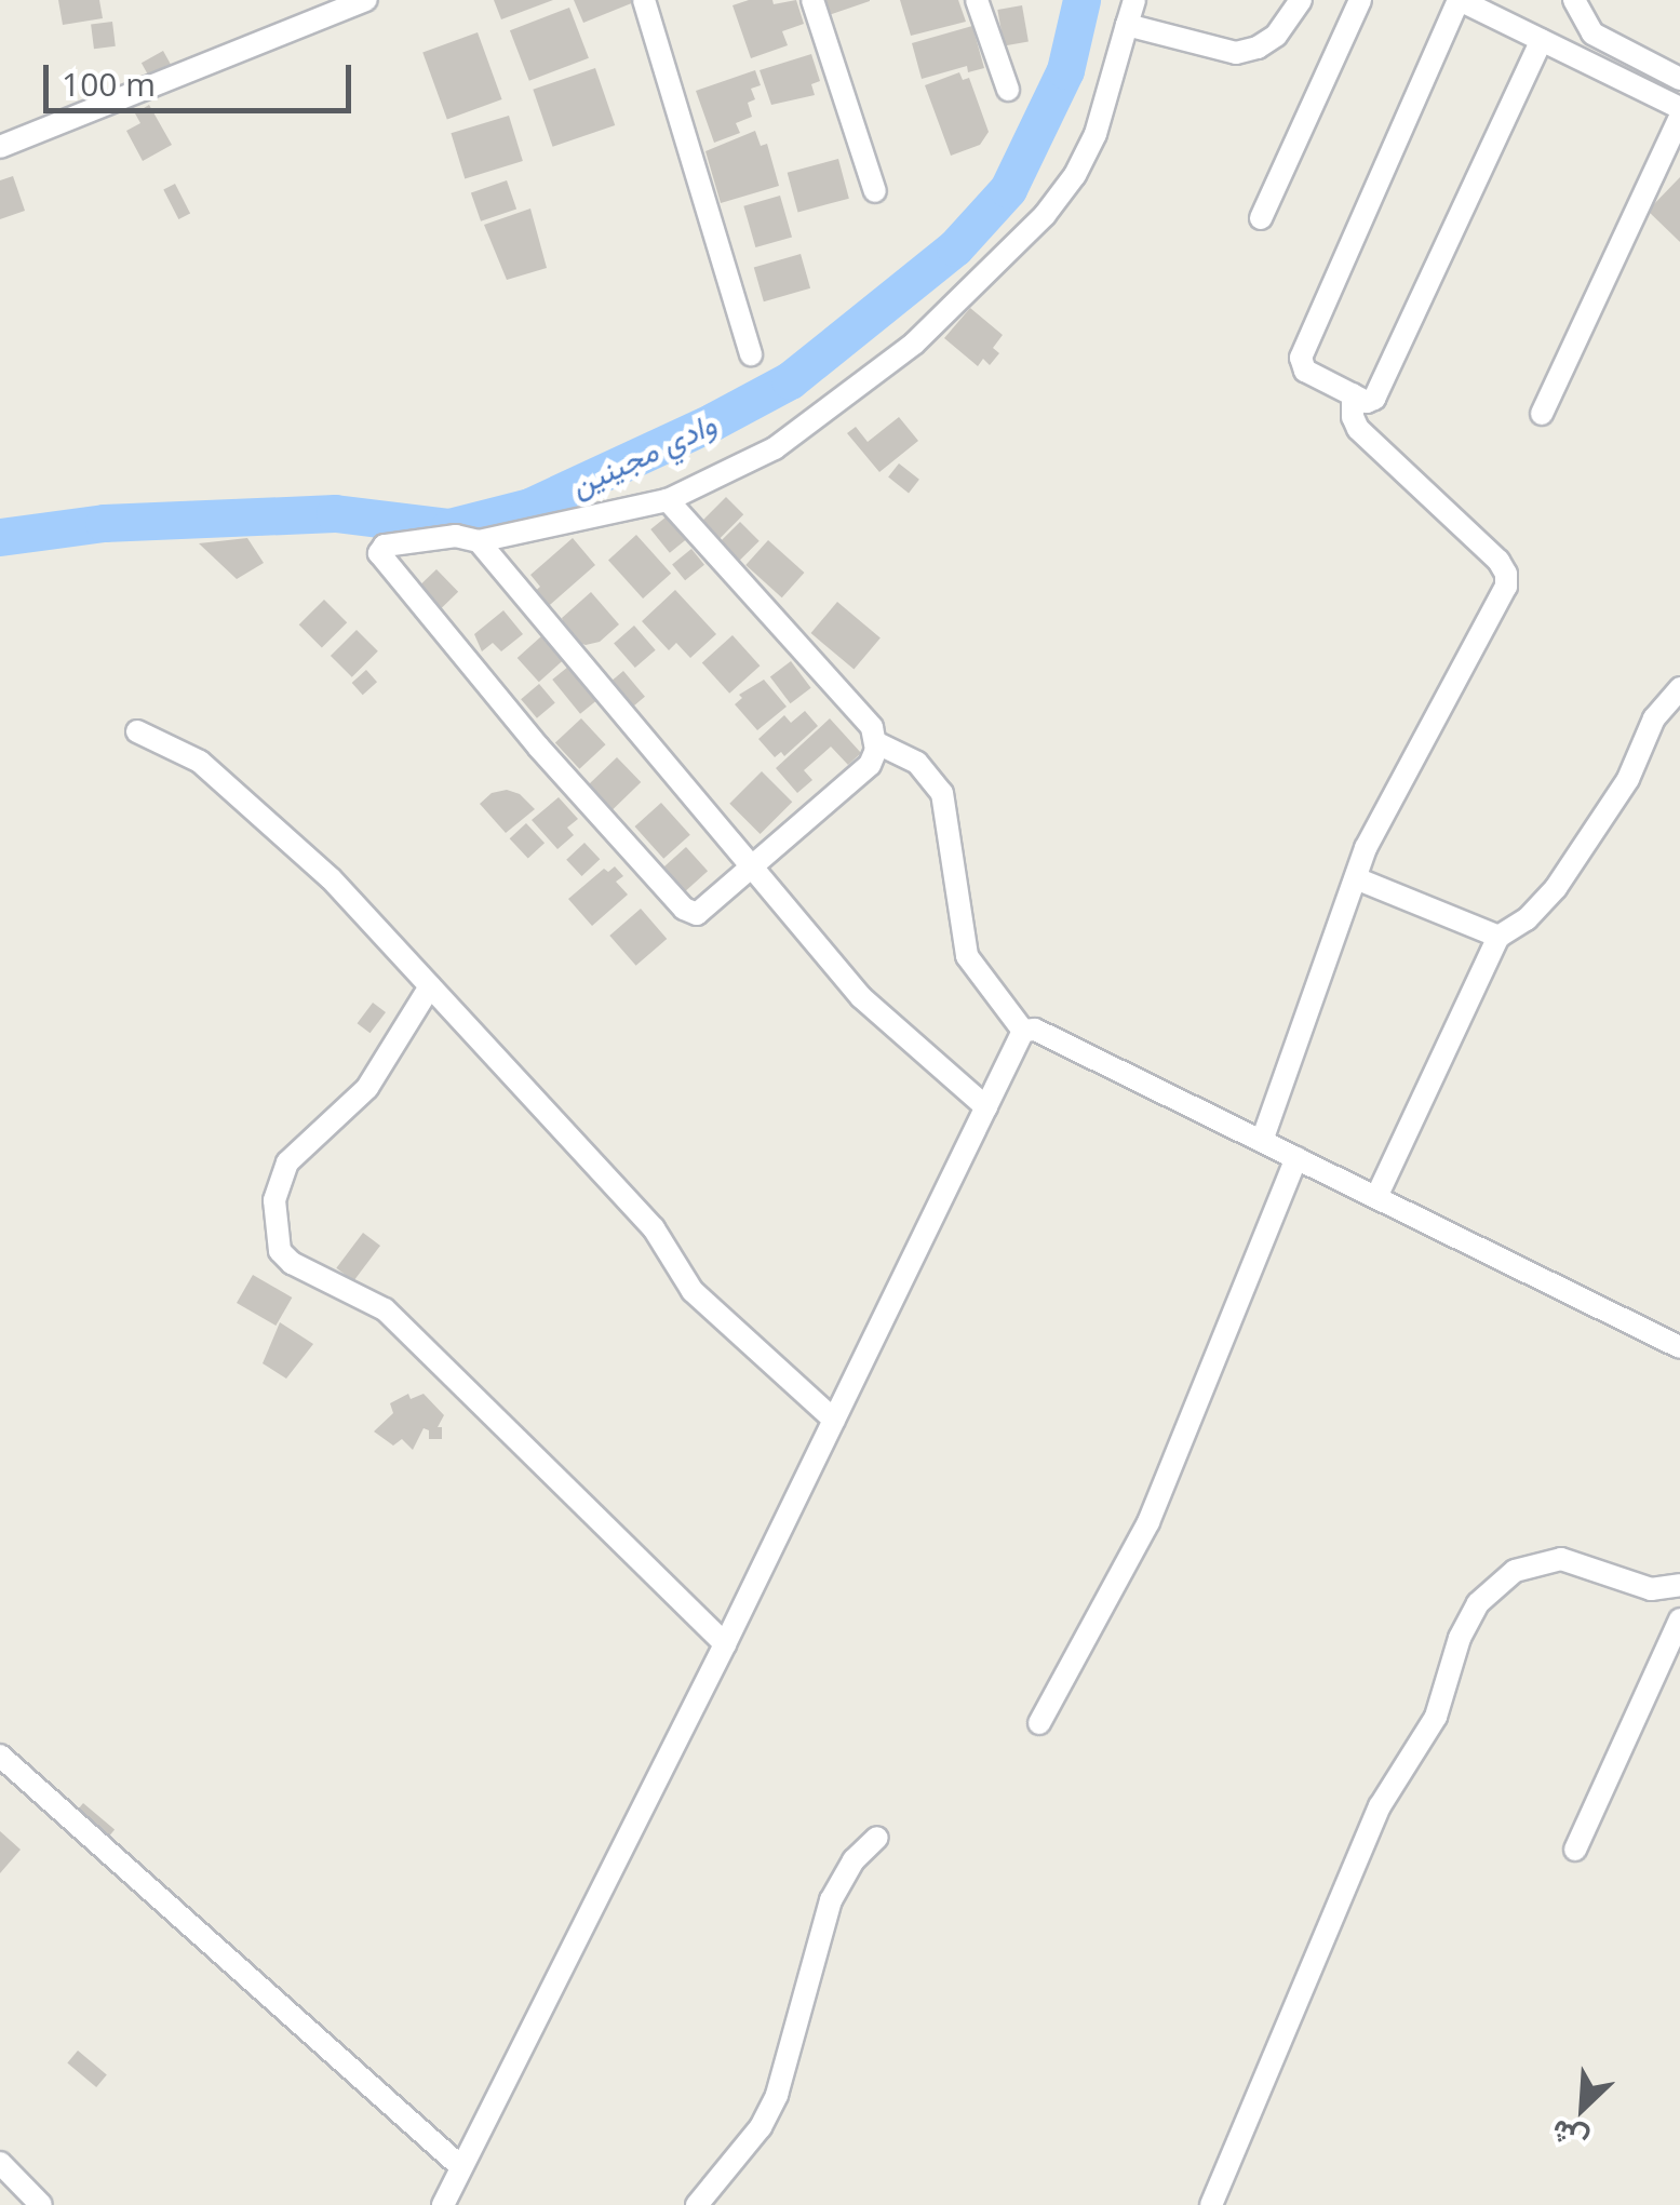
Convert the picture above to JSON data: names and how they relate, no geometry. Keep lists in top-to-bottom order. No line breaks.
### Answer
{"water":["وادي مجينين"],"scale_bar":"100 m","north":"bottom left"}
